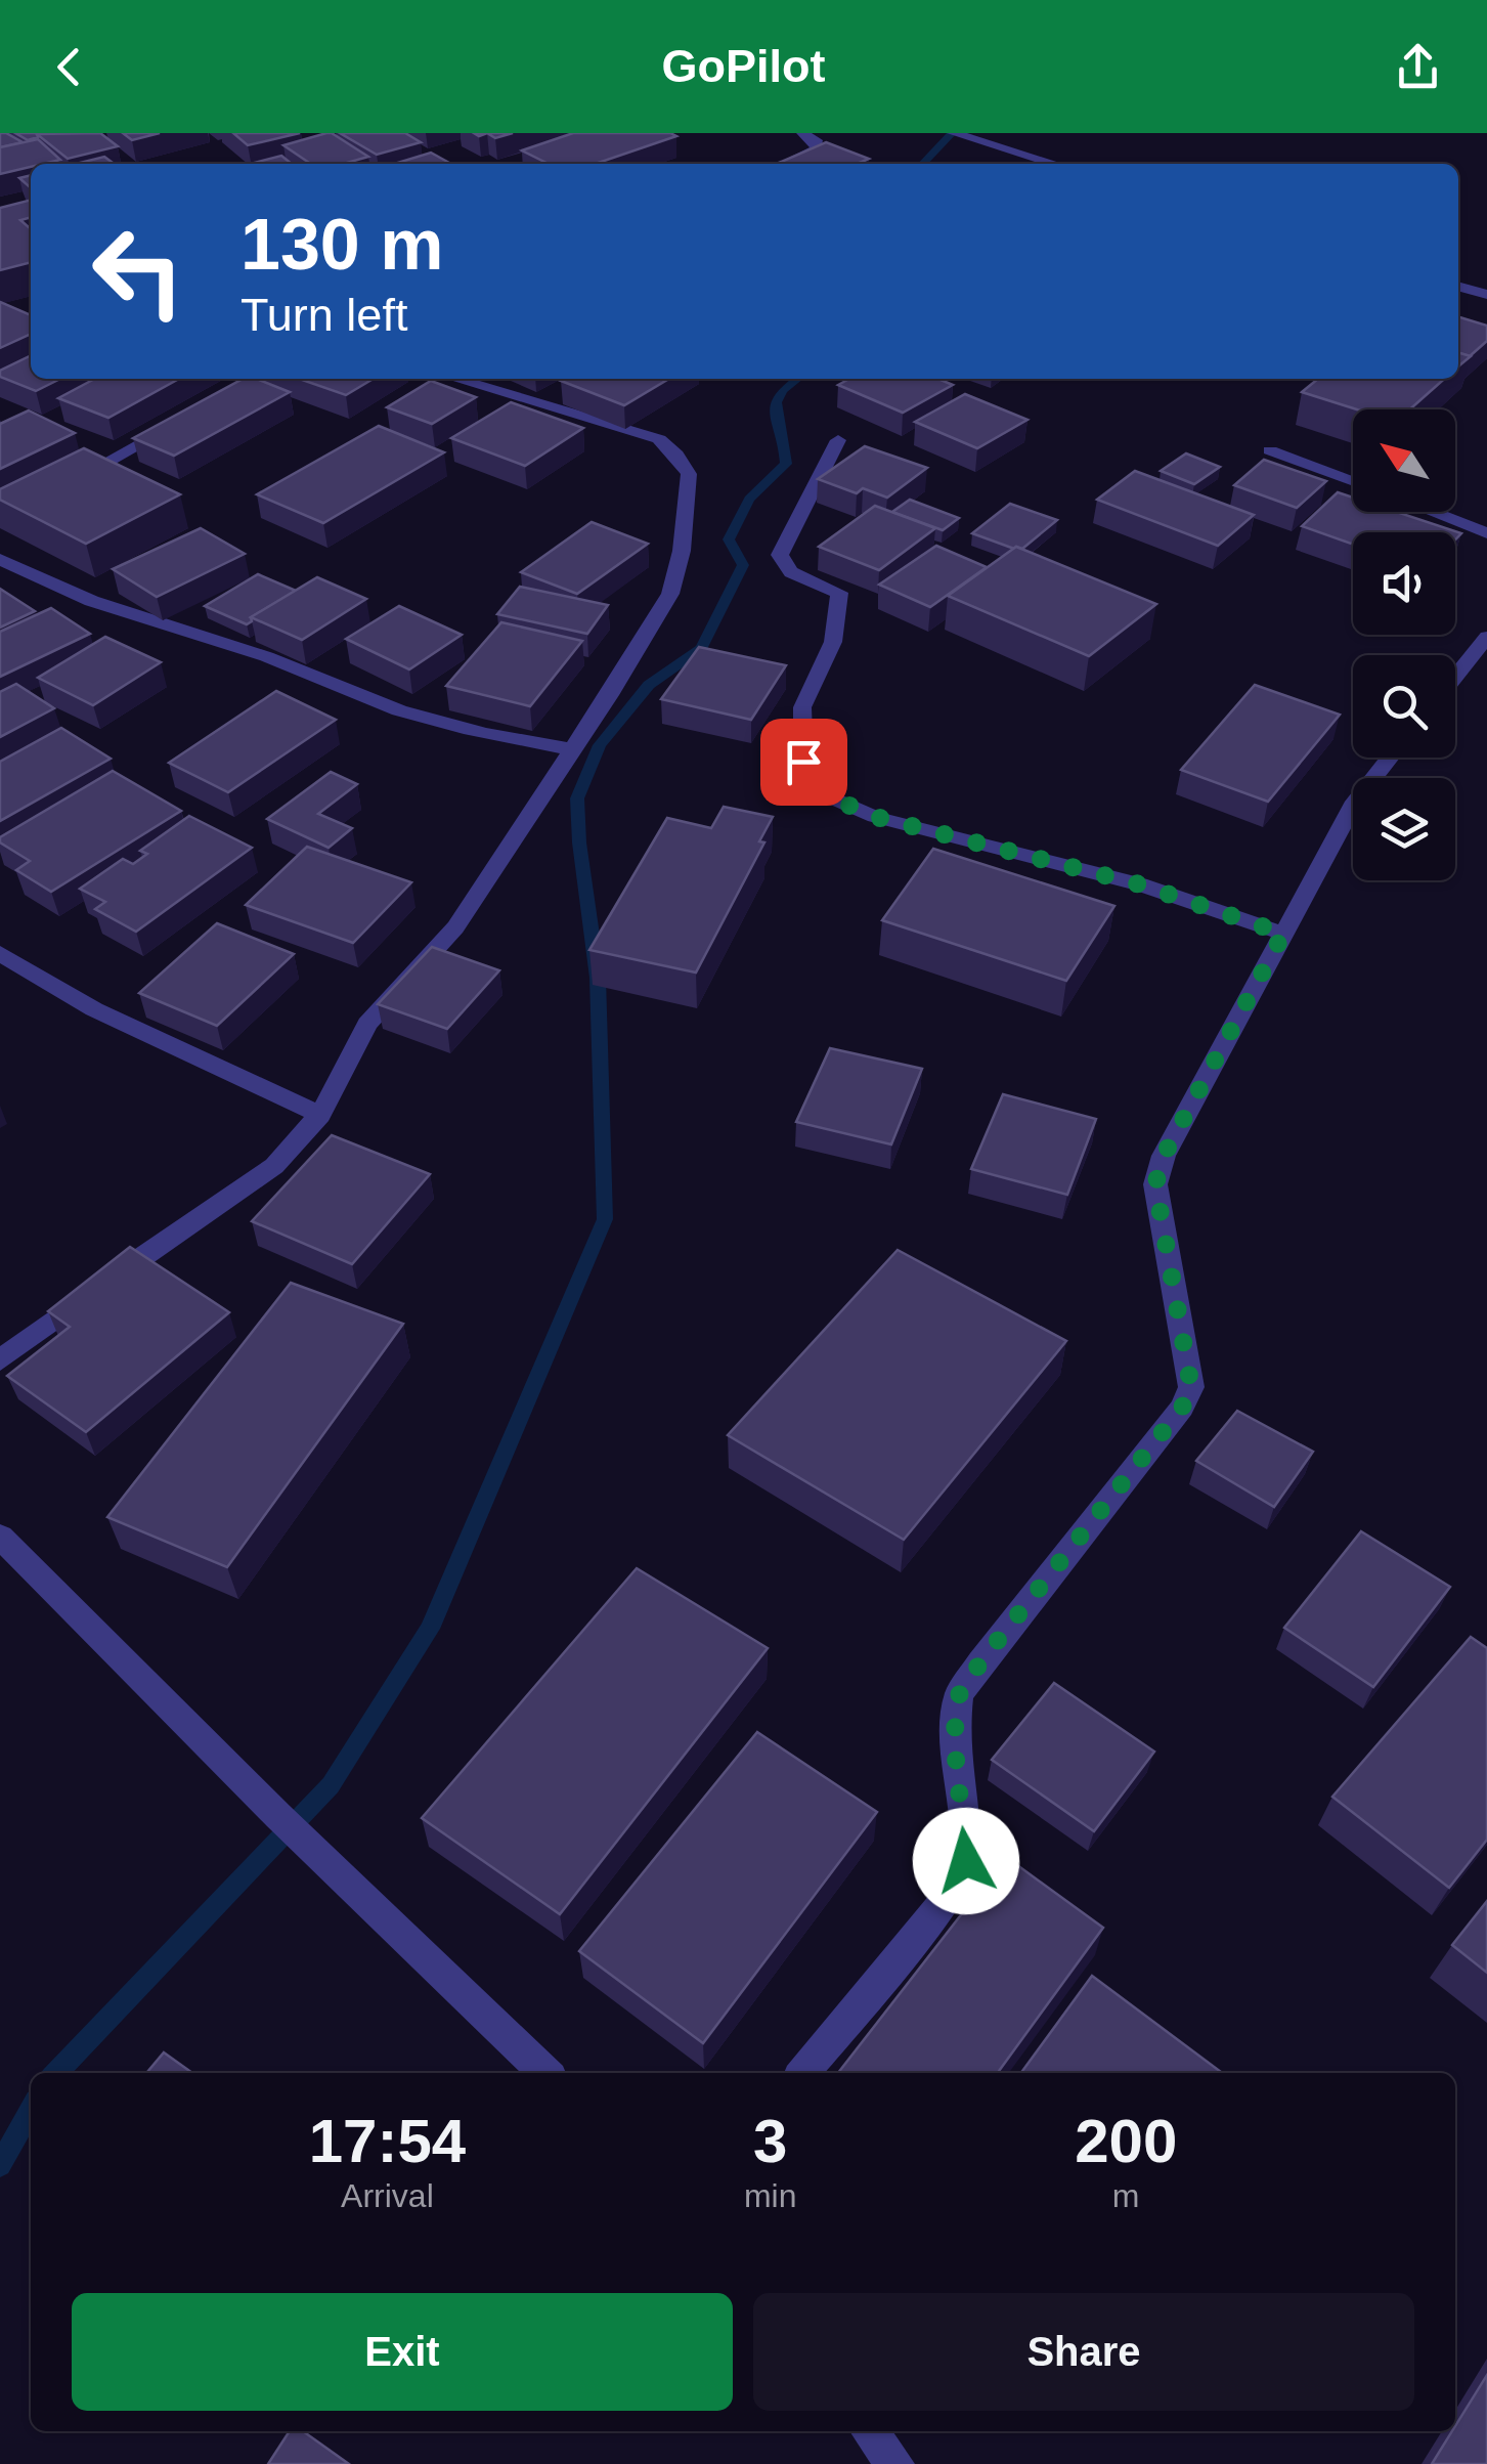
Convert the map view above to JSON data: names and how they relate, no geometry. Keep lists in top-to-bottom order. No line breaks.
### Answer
{"north":"top left","page":{"header":"GoPilot","turn":["130 m","Turn left"],"eta":["17:54","Arrival","3","min","200","m"],"buttons":["Exit","Share"]}}
